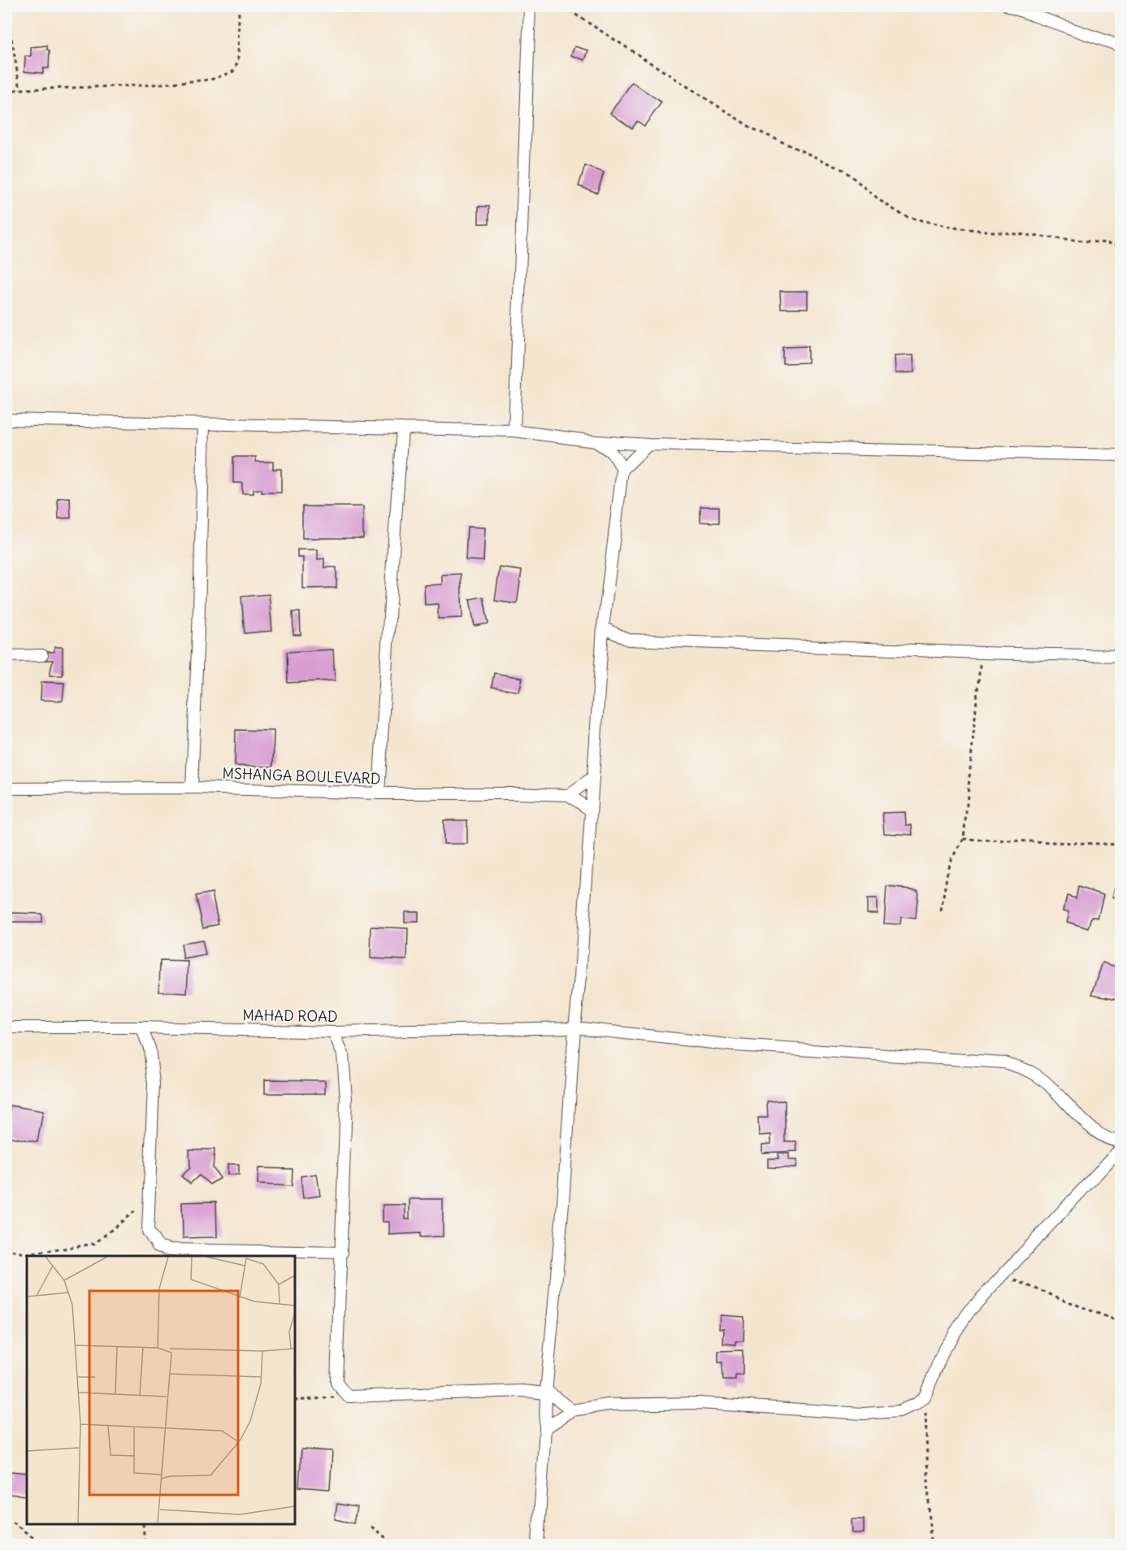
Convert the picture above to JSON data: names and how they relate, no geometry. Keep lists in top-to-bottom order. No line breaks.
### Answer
{"streets":{"street":["MSHANGA BOULEVARD","MAHAD ROAD"]}}
